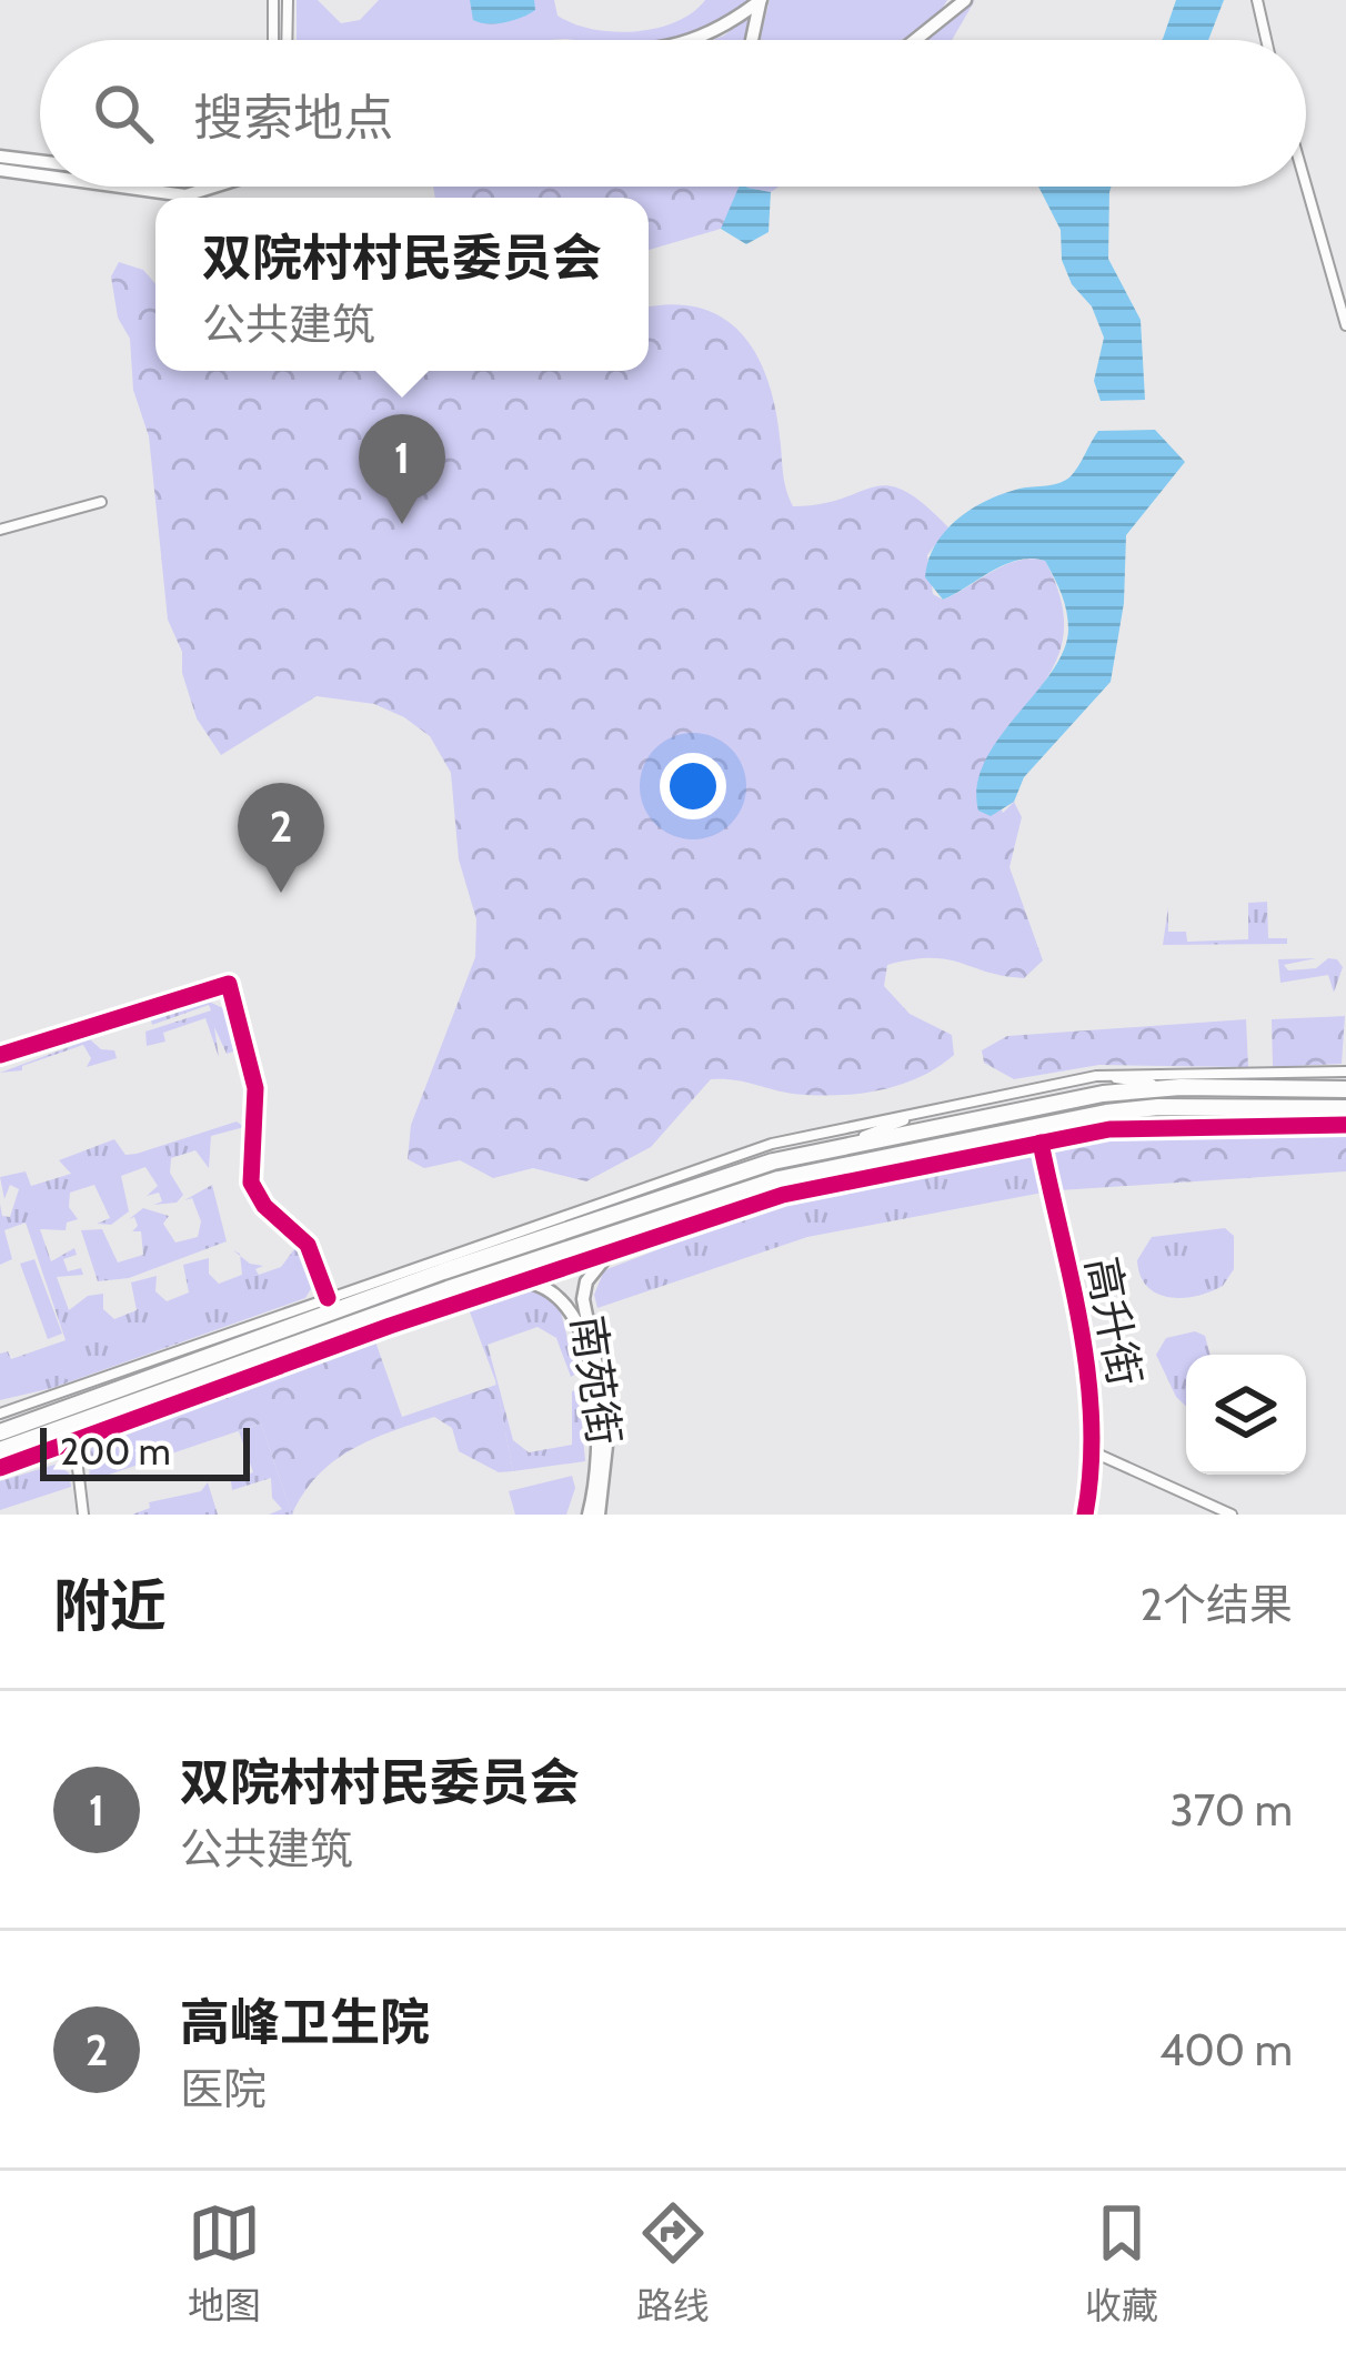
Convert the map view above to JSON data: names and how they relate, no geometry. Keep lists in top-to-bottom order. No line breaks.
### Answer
{"streets":{"main road":["南苑街"],"street":["高升街"]},"scale_bar":"200 m","page":{"search":"搜索地点","popup":["双院村村民委员会","公共建筑"],"pins":["1","2"],"scale":"200 m","heading":["附近","2个结果"],"list":[{"mark":"1","name":"双院村村民委员会","note":"公共建筑","value":"370 m"},{"mark":"2","name":"高峰卫生院","note":"医院","value":"400 m"}],"nav":["地图","路线","收藏"]}}
